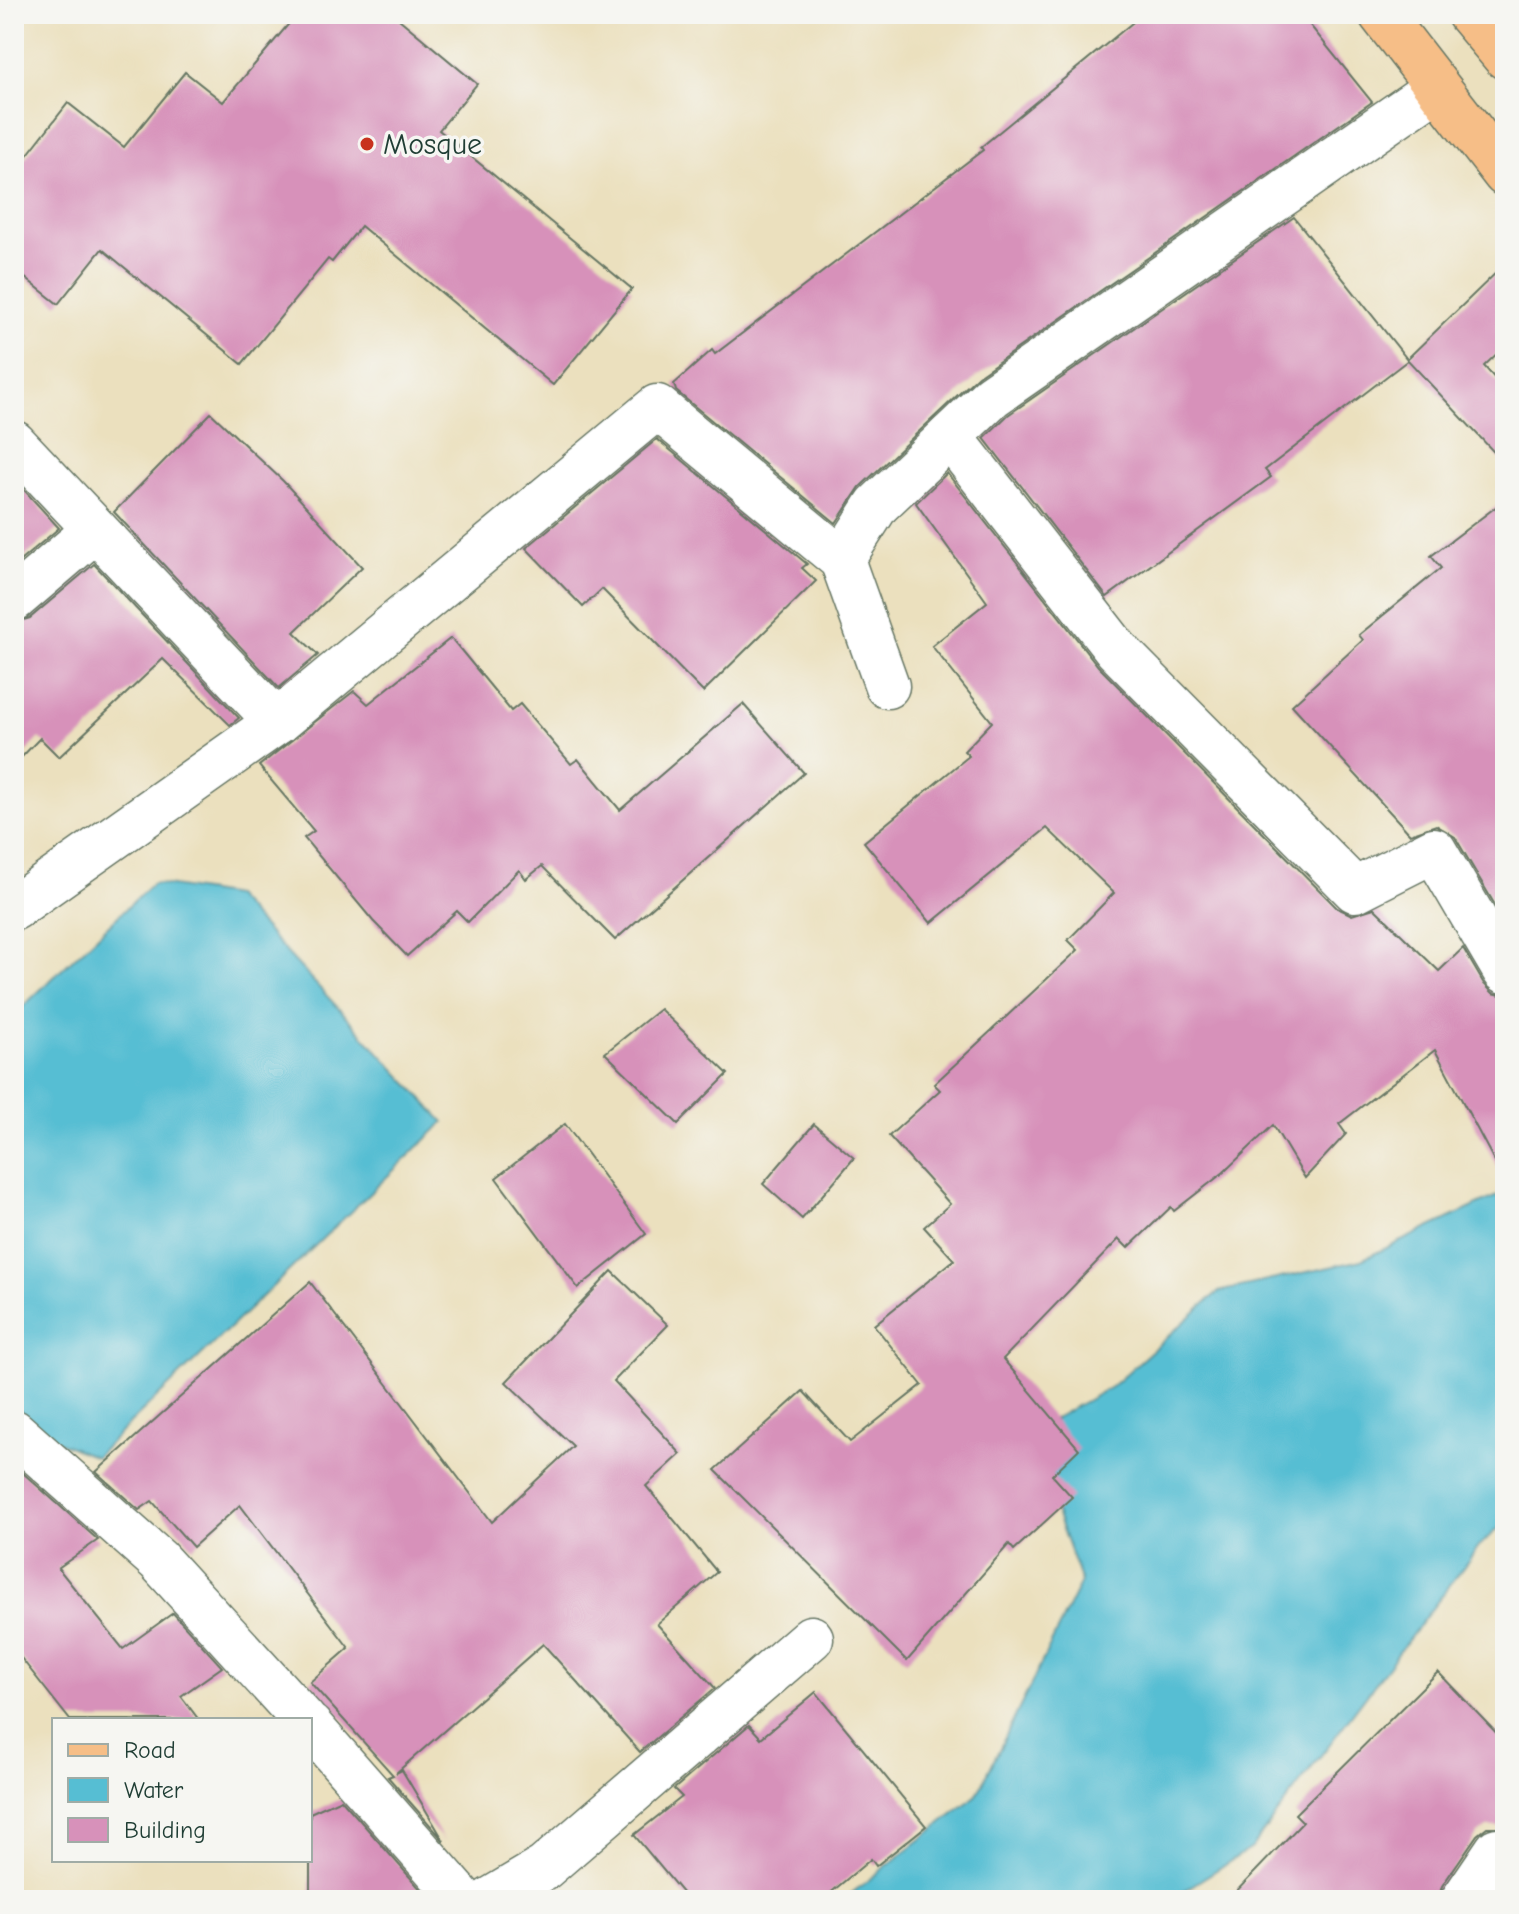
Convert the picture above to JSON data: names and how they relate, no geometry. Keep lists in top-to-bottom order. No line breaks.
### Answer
{"places":["Mosque"],"legend":["Road","Water","Building"]}
